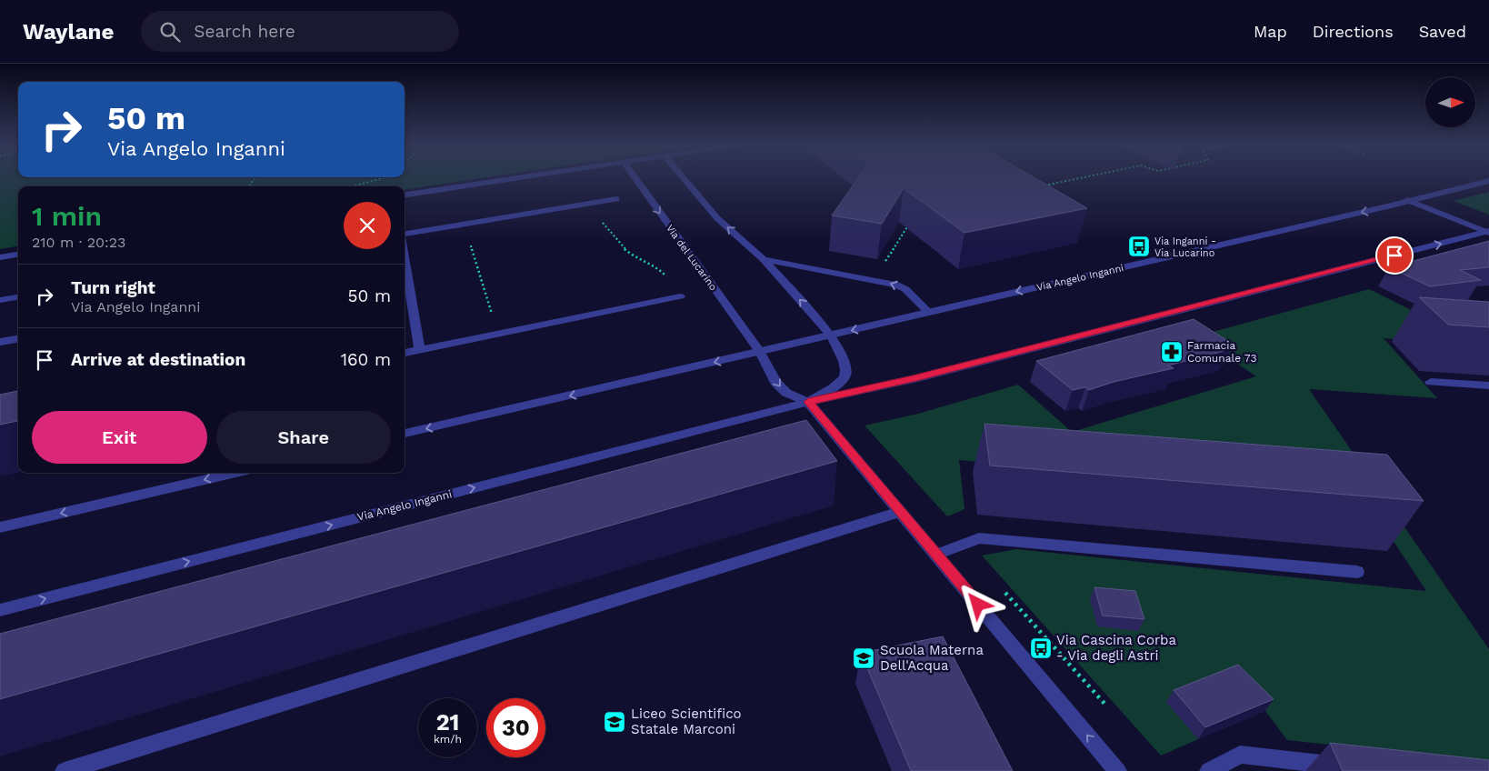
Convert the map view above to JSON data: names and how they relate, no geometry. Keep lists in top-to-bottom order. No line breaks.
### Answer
{"streets":{"street":["Via del Lucarino","Via Angelo Inganni"]},"crossings":[["Via del Lucarino","Via Angelo Inganni"]],"places":{"bus stop":["Via Inganni - Via Lucarino","Via Cascina Corba - Via degli Astri"],"pharmacy":["Farmacia Comunale 73"],"school or university":["Scuola Materna Dell'Acqua","Liceo Scientifico Statale Marconi"]},"north":"right","page":{"header":"Waylane","search":"Search here","nav":["Map","Directions","Saved"],"turn":["50 m","Via Angelo Inganni"],"heading":["1 min","210 m · 20:23"],"list":[{"name":"Turn right","note":"Via Angelo Inganni","value":"50 m"},{"name":"Arrive at destination","value":"160 m"}],"buttons":["Exit","Share"],"speed":"21 km/h","limit":"30"}}
